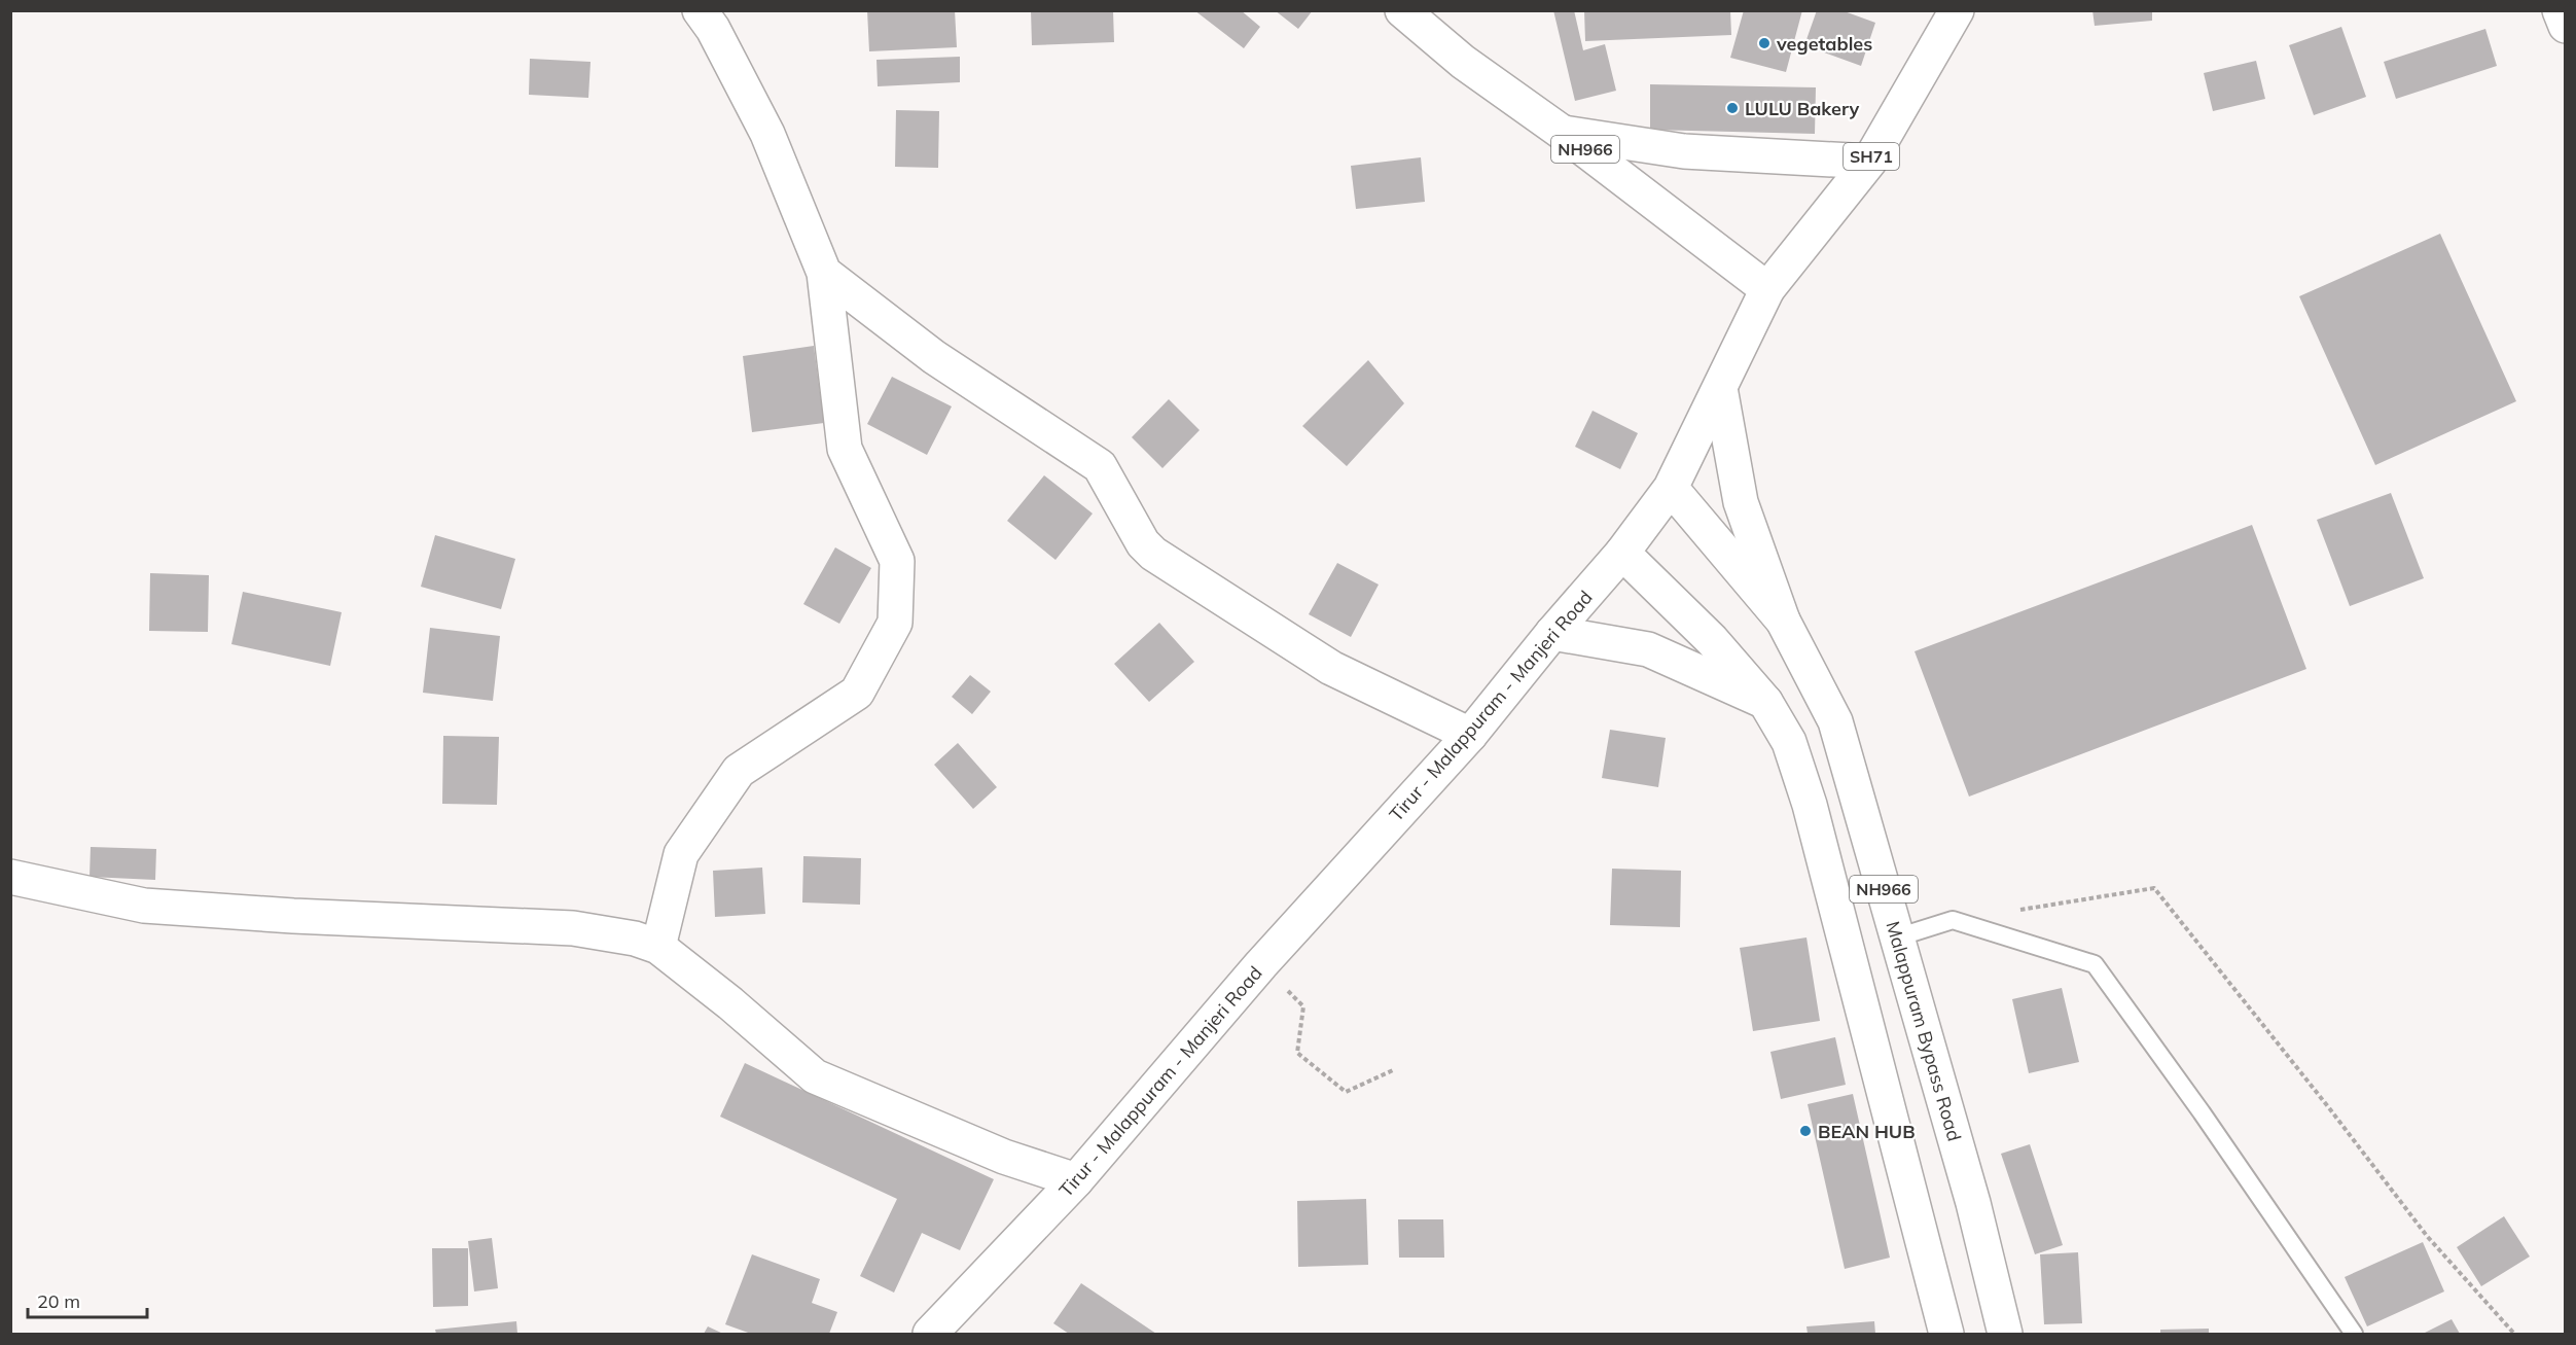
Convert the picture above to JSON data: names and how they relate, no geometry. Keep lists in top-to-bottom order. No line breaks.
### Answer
{"streets":{"main road":["NH966","SH71","Tirur - Malappuram - Manjeri Road","Malappuram Bypass Road"]},"crossings":[["NH966","Tirur - Malappuram - Manjeri Road"],["Tirur - Malappuram - Manjeri Road","Malappuram Bypass Road"]],"places":["vegetables","LULU Bakery","BEAN HUB"],"scale_bar":"20 m"}
